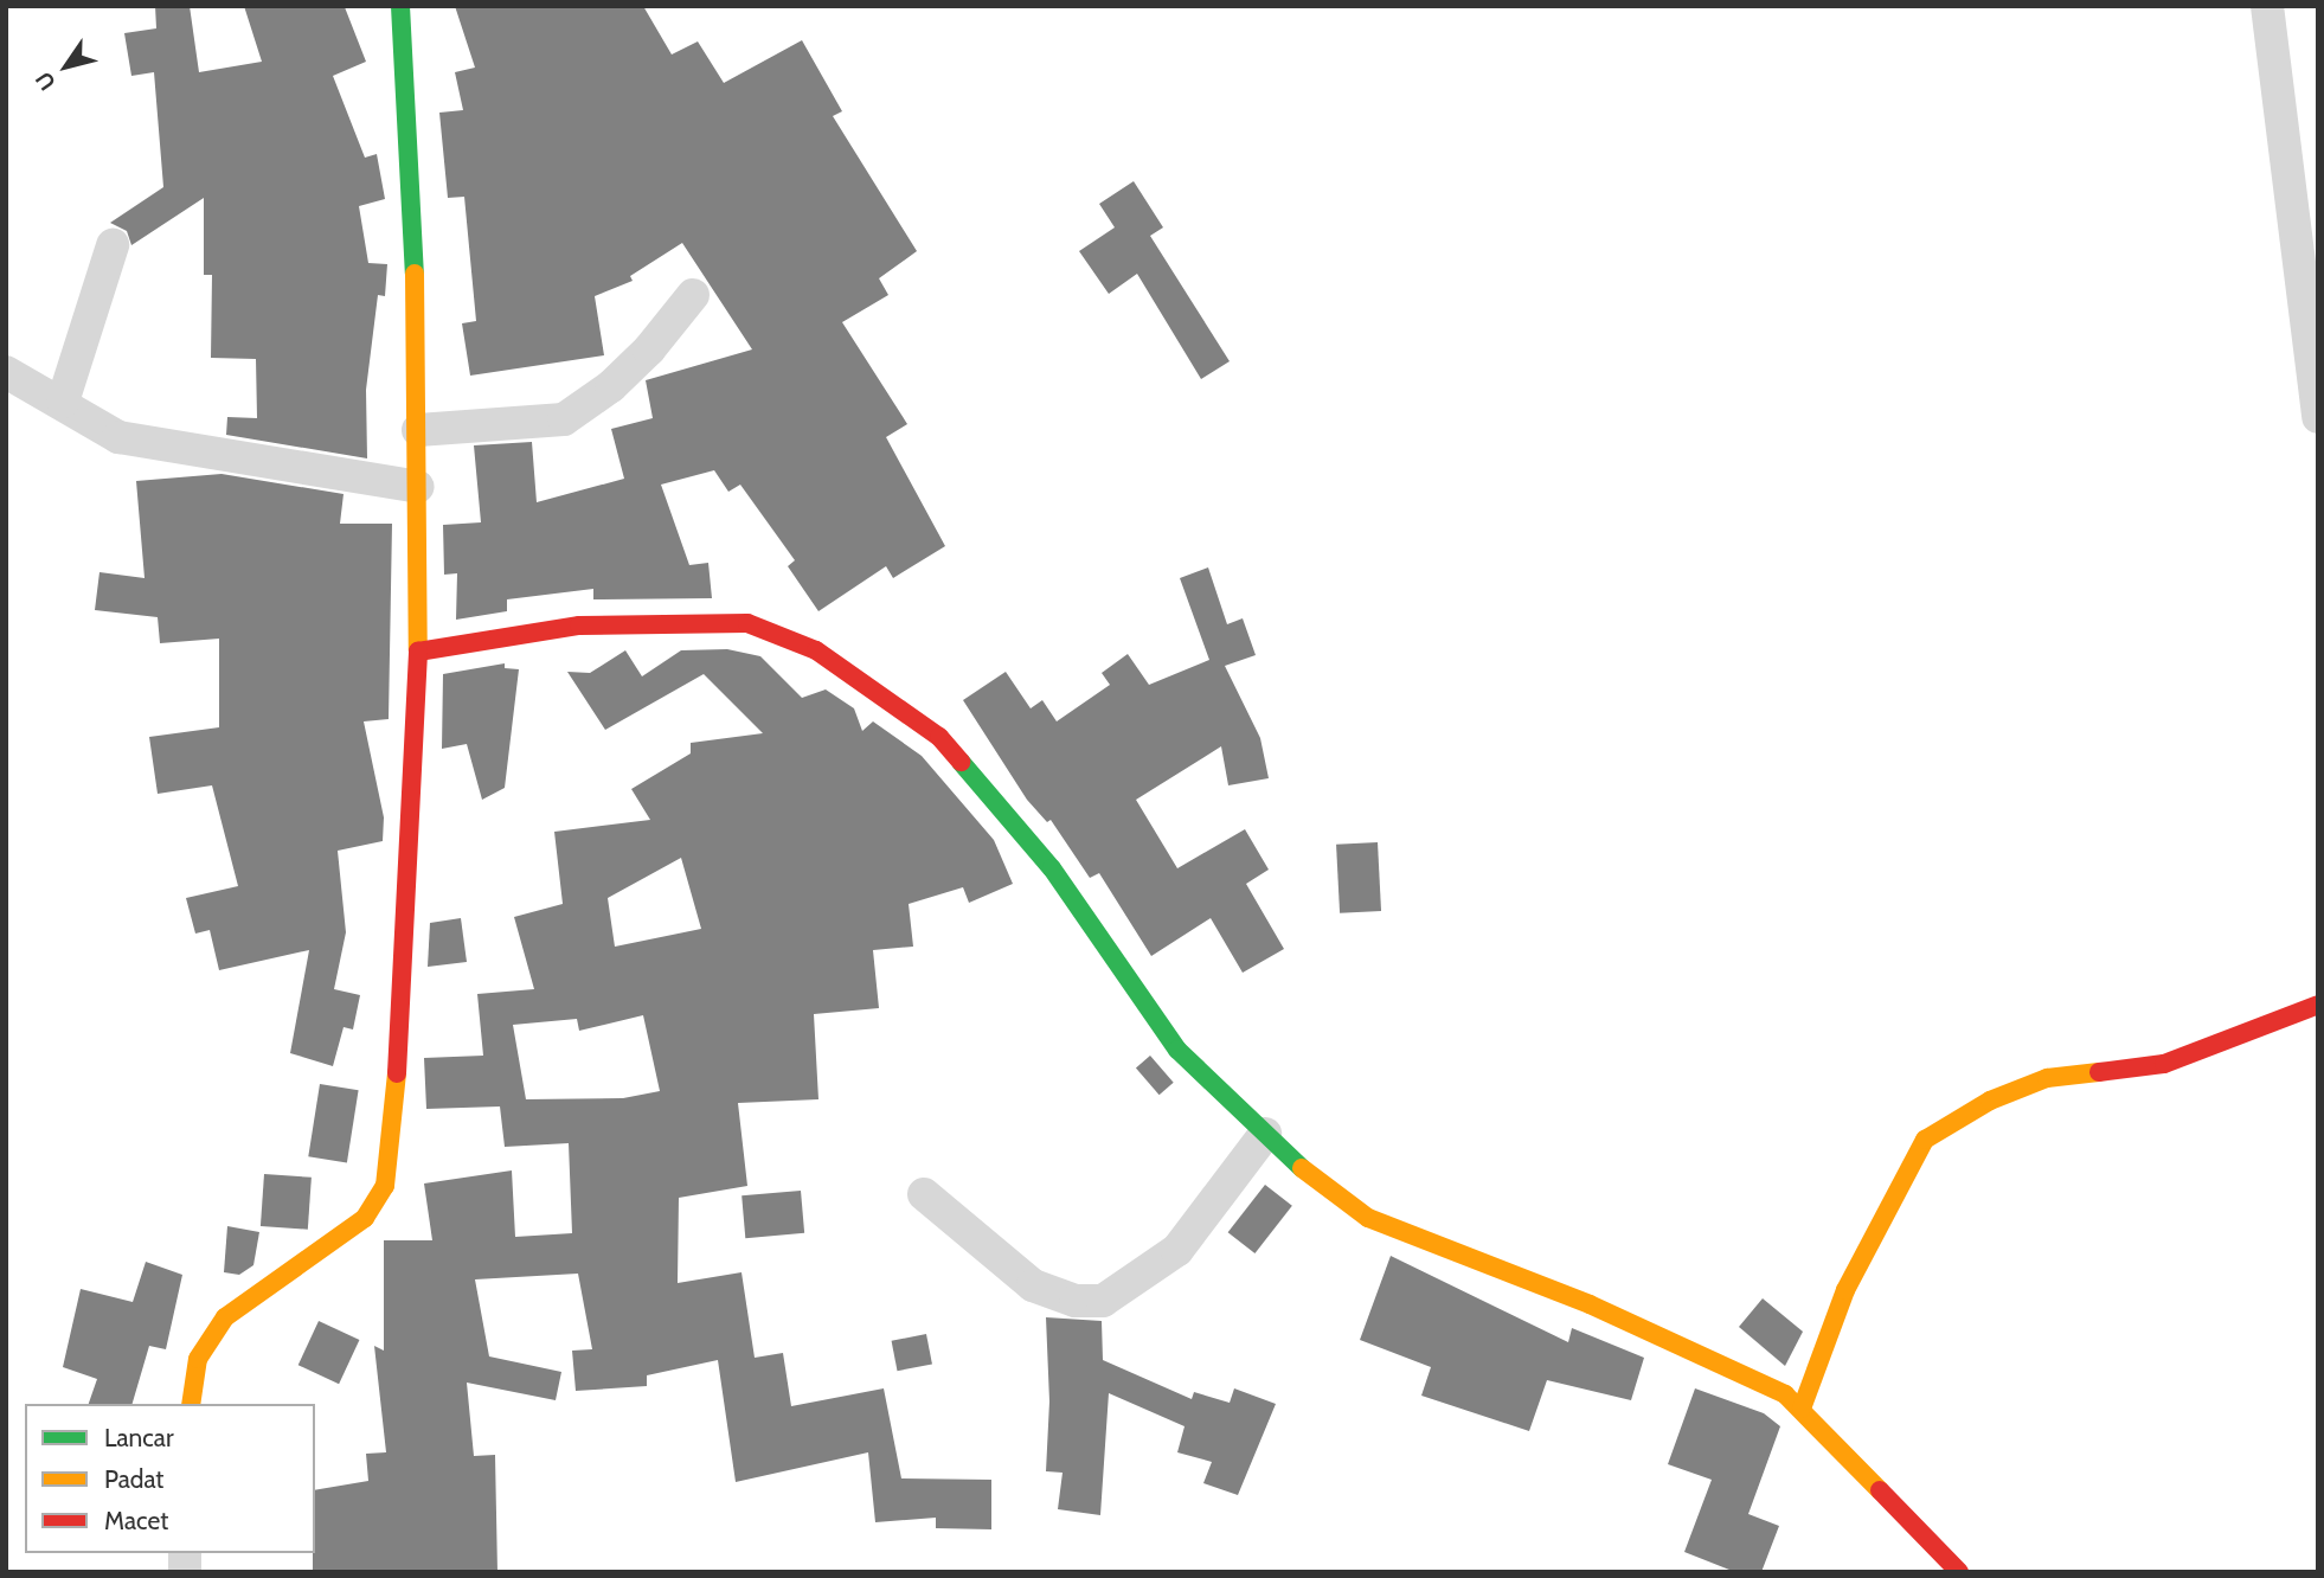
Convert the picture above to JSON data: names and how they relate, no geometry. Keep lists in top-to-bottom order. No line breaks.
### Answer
{"legend":["Lancar","Padat","Macet"],"north":"bottom left"}
